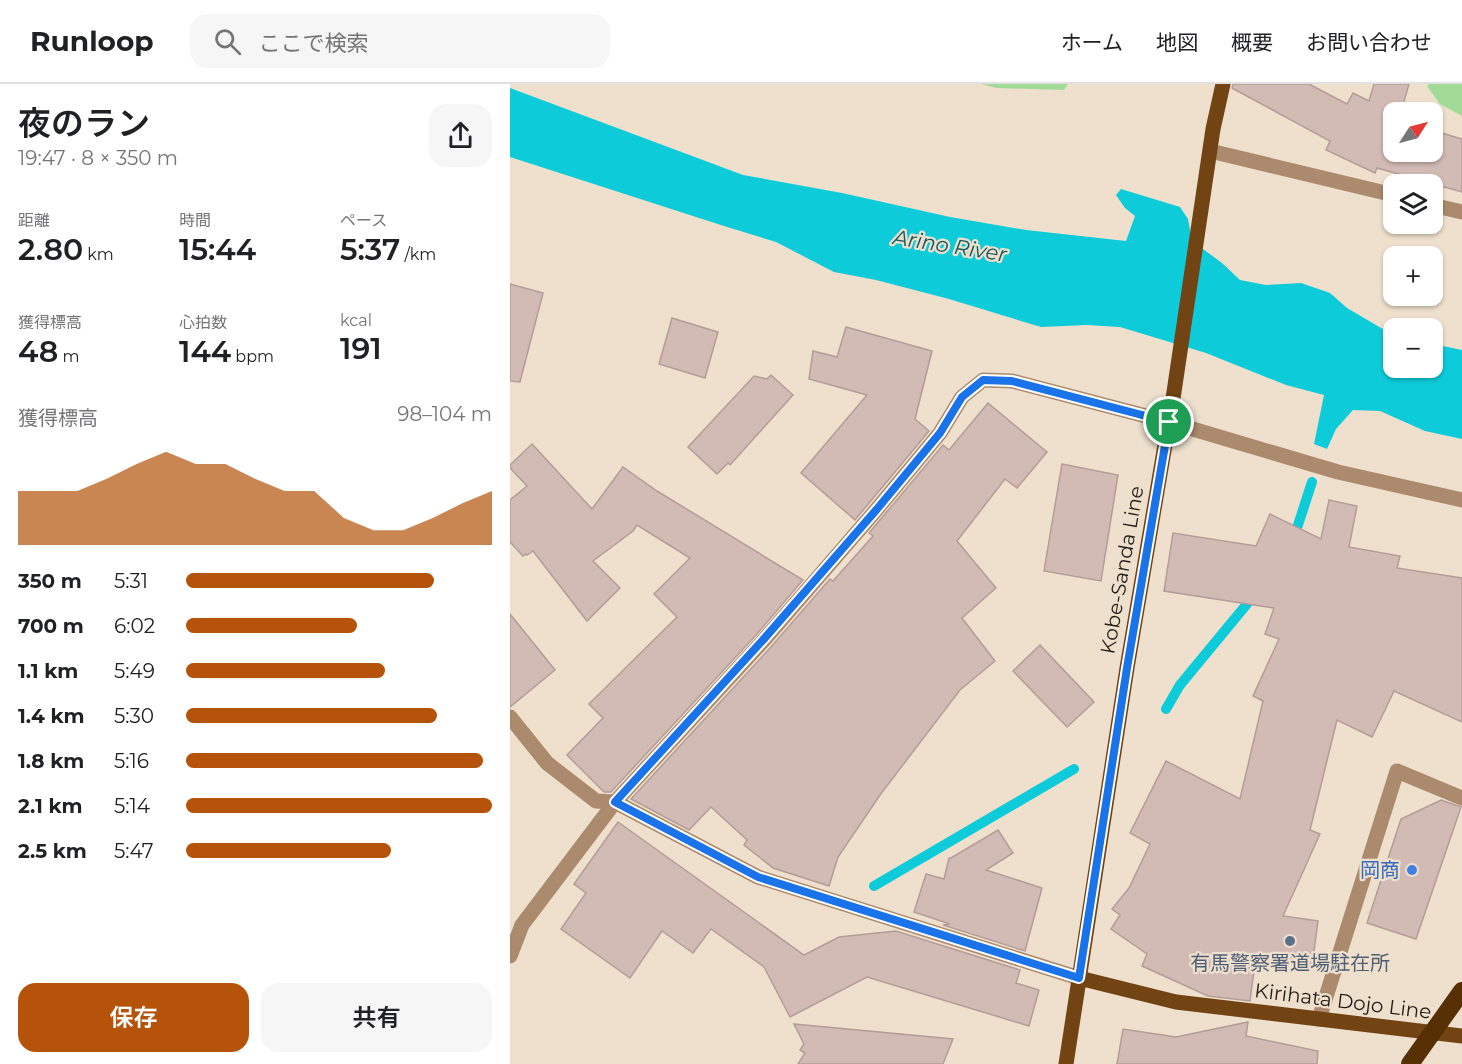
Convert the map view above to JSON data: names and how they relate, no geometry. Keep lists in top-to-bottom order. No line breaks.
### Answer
{"streets":{"main road":["Kobe-Sanda Line","Kirihata Dojo Line"]},"crossings":[["Kobe-Sanda Line","Kirihata Dojo Line"]],"water":["Arino River"],"places":["岡商","有馬警察署道場駐在所"],"north":"top right","page":{"header":"Runloop","search":"ここで検索","nav":["ホーム","地図","概要","お問い合わせ"],"heading":["夜のラン","19:47 · 8 × 350 m"],"map_buttons":["+","−"],"stats":[["距離","2.80 km"],["時間","15:44"],["ペース","5:37 /km"],["獲得標高","48 m"],["心拍数","144 bpm"],["kcal","191"]],"chart":["獲得標高","98–104 m"],"list":[{"name":"350 m","note":"5:31"},{"name":"700 m","note":"6:02"},{"name":"1.1 km","note":"5:49"},{"name":"1.4 km","note":"5:30"},{"name":"1.8 km","note":"5:16"},{"name":"2.1 km","note":"5:14"},{"name":"2.5 km","note":"5:47"}],"buttons":["保存","共有"]}}
